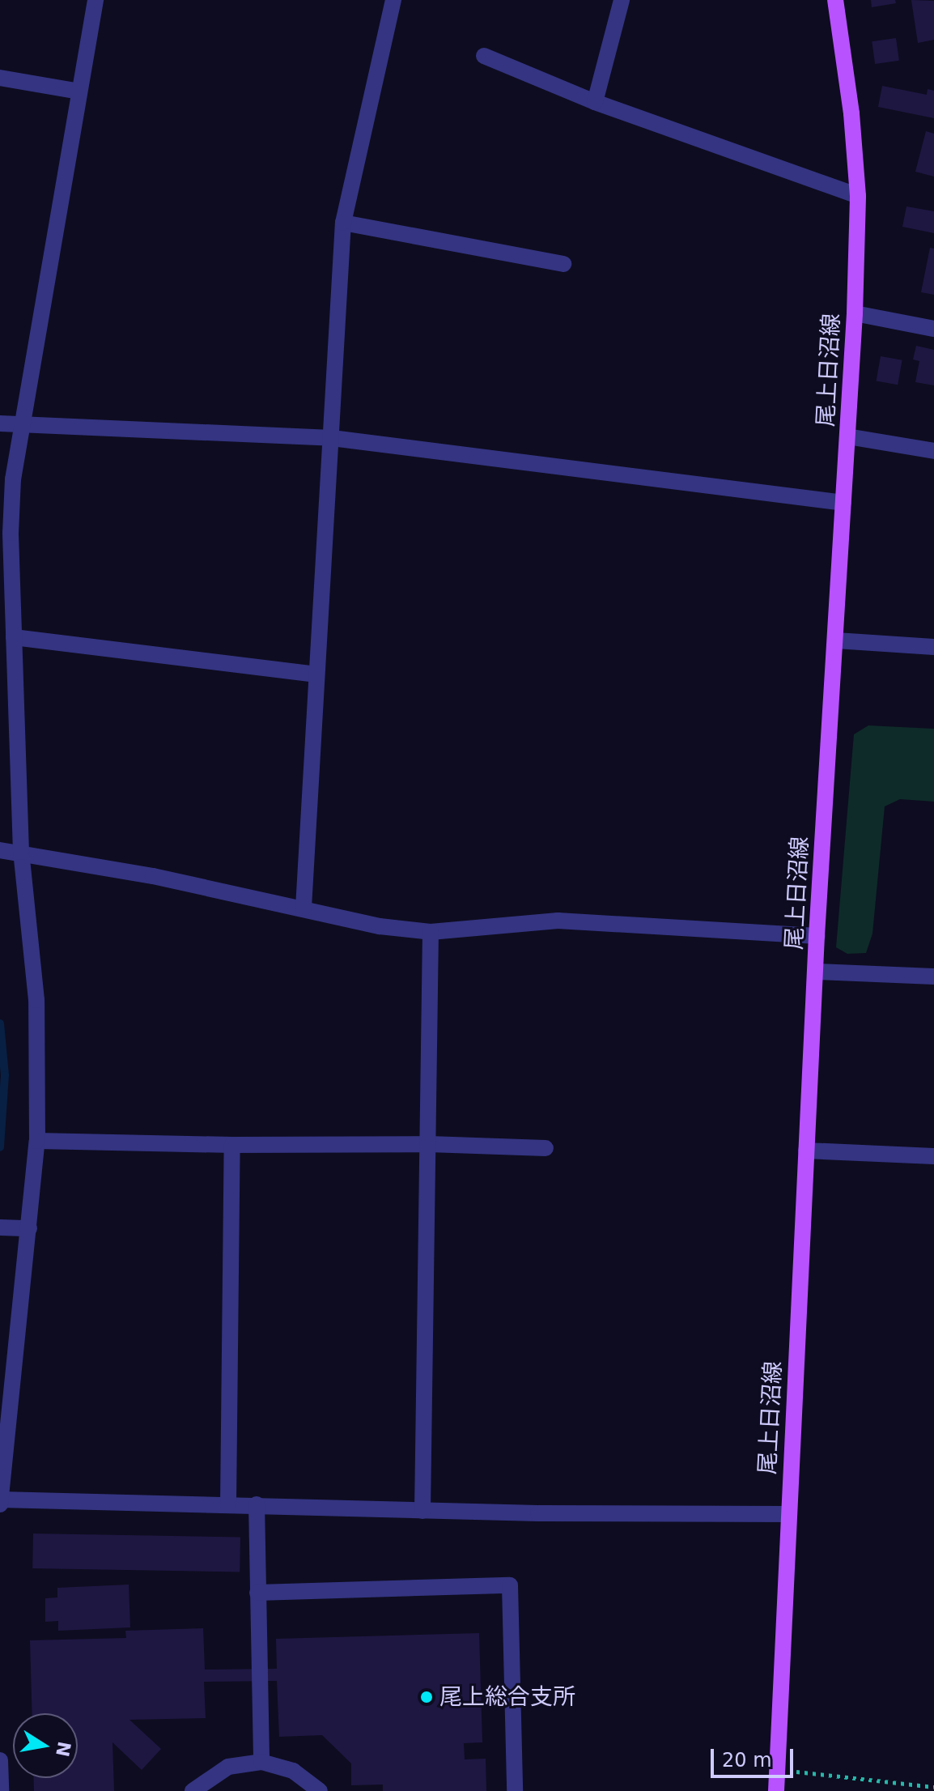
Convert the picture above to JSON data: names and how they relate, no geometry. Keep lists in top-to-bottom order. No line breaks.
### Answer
{"streets":{"main road":["尾上日沼線"]},"places":["尾上総合支所"],"scale_bar":"20 m","north":"right"}
